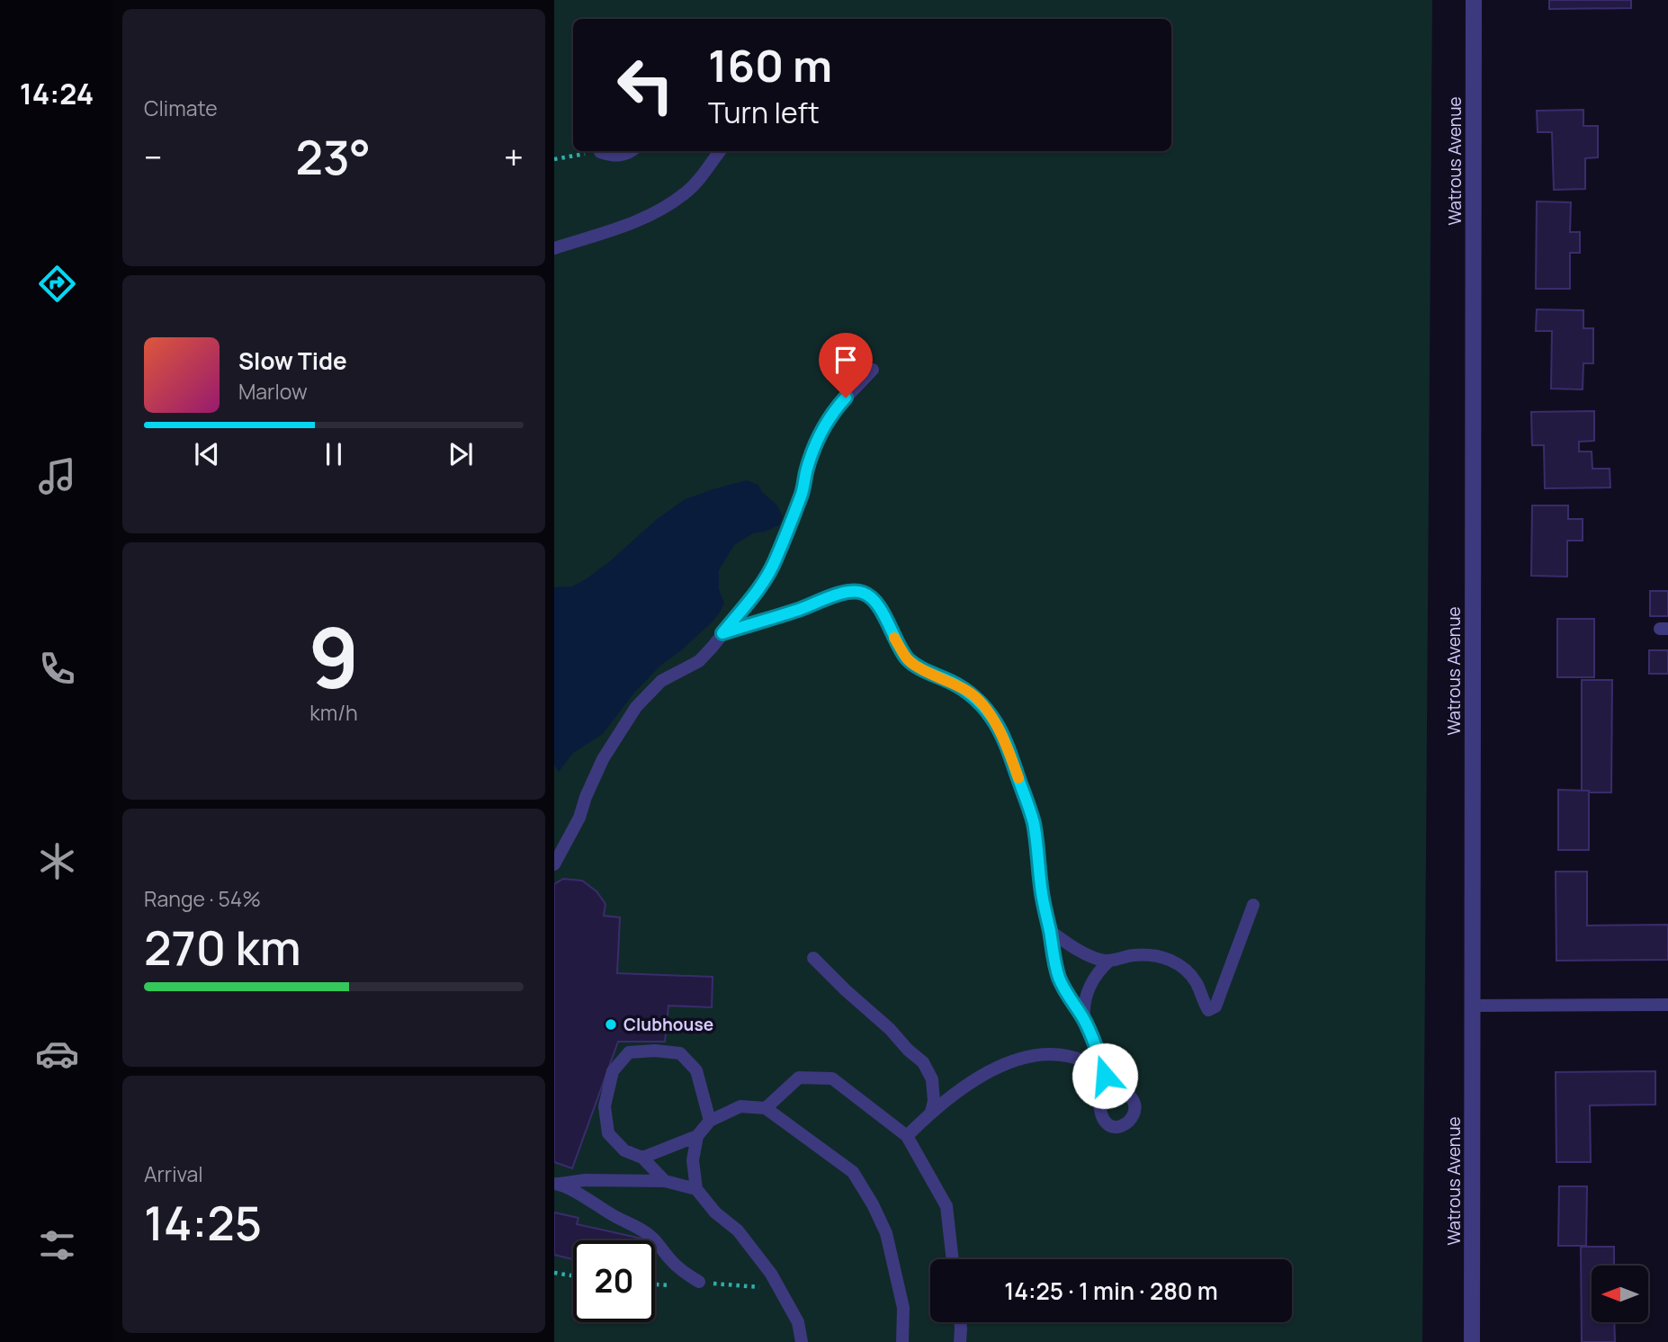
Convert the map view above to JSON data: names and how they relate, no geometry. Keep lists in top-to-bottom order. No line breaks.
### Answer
{"streets":{"street":["Watrous Avenue"]},"places":["Clubhouse"],"north":"left","page":{"tabs":"14:24","tile":["Climate",["9","km/h"],["Range · 54%","270 km"],["Arrival","14:25"]],"turn":["160 m","Turn left"],"heat":["−","23°","+"],"song":["Slow Tide","Marlow"],"limit":"20","trip":"14:25 · 1 min · 280 m"}}
